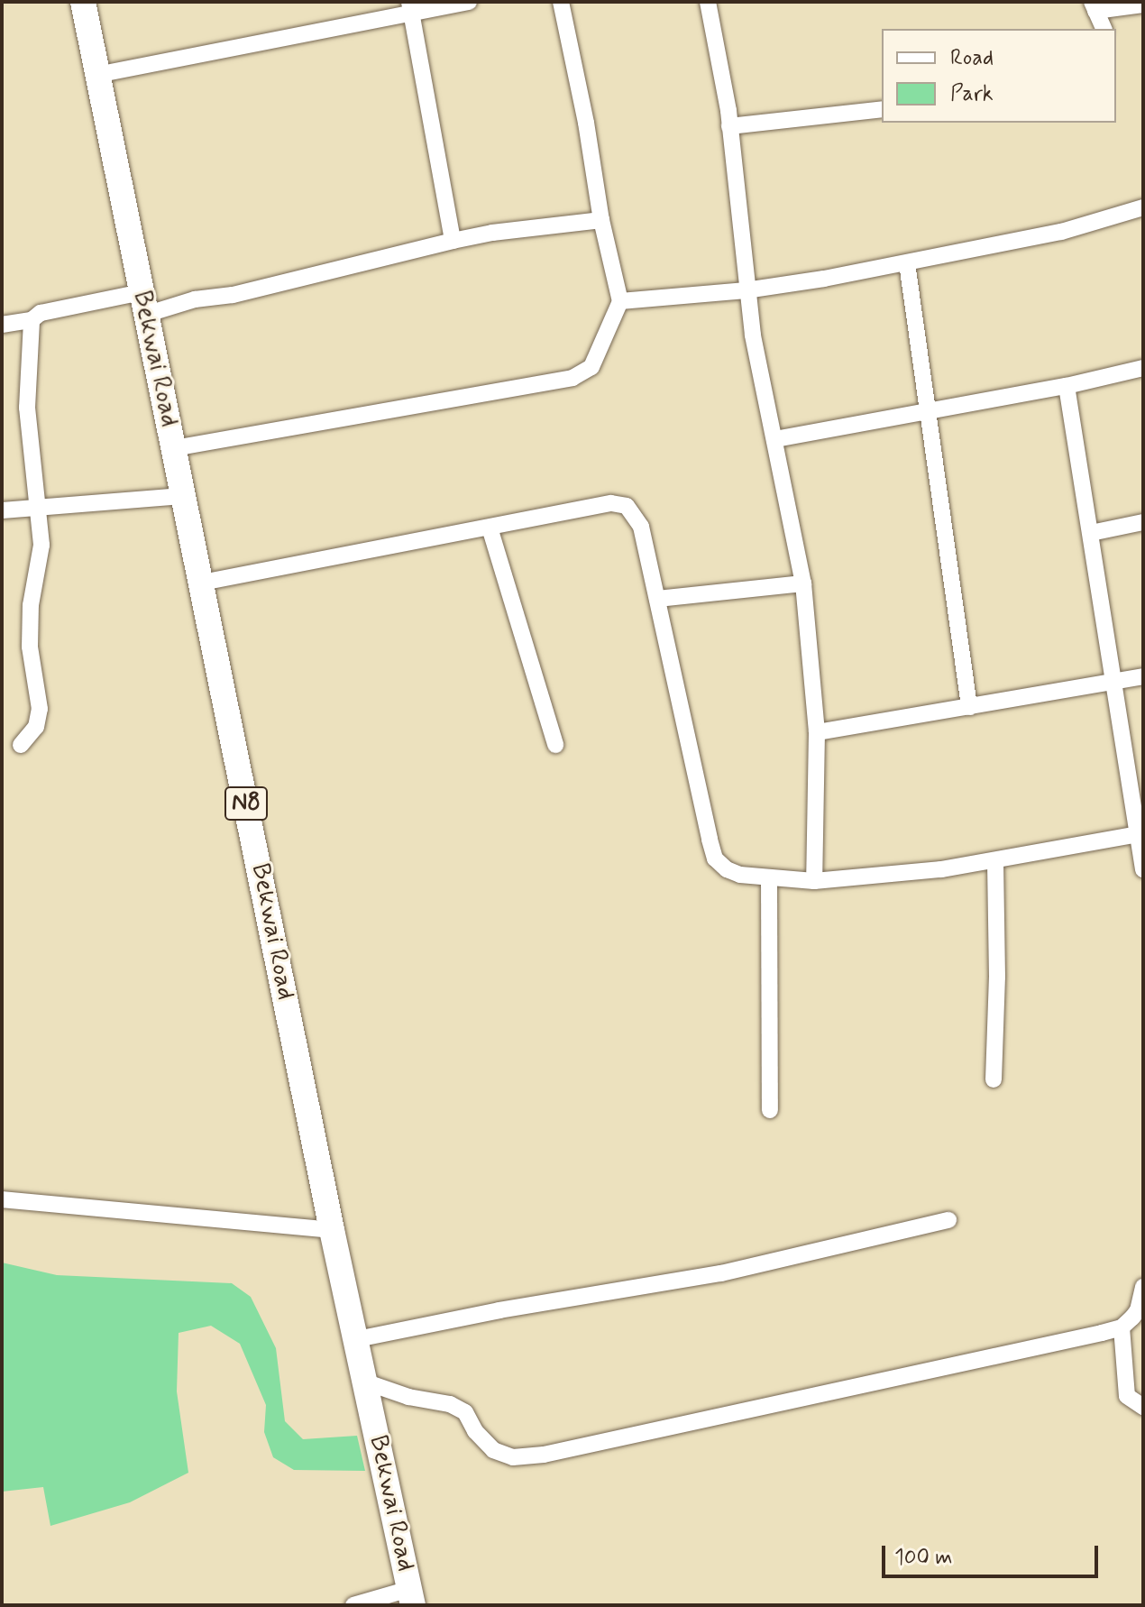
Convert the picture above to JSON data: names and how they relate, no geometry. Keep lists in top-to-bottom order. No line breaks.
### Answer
{"streets":{"highway":["Bekwai Road","N8"]},"legend":["Road","Park"],"scale_bar":"100 m"}
